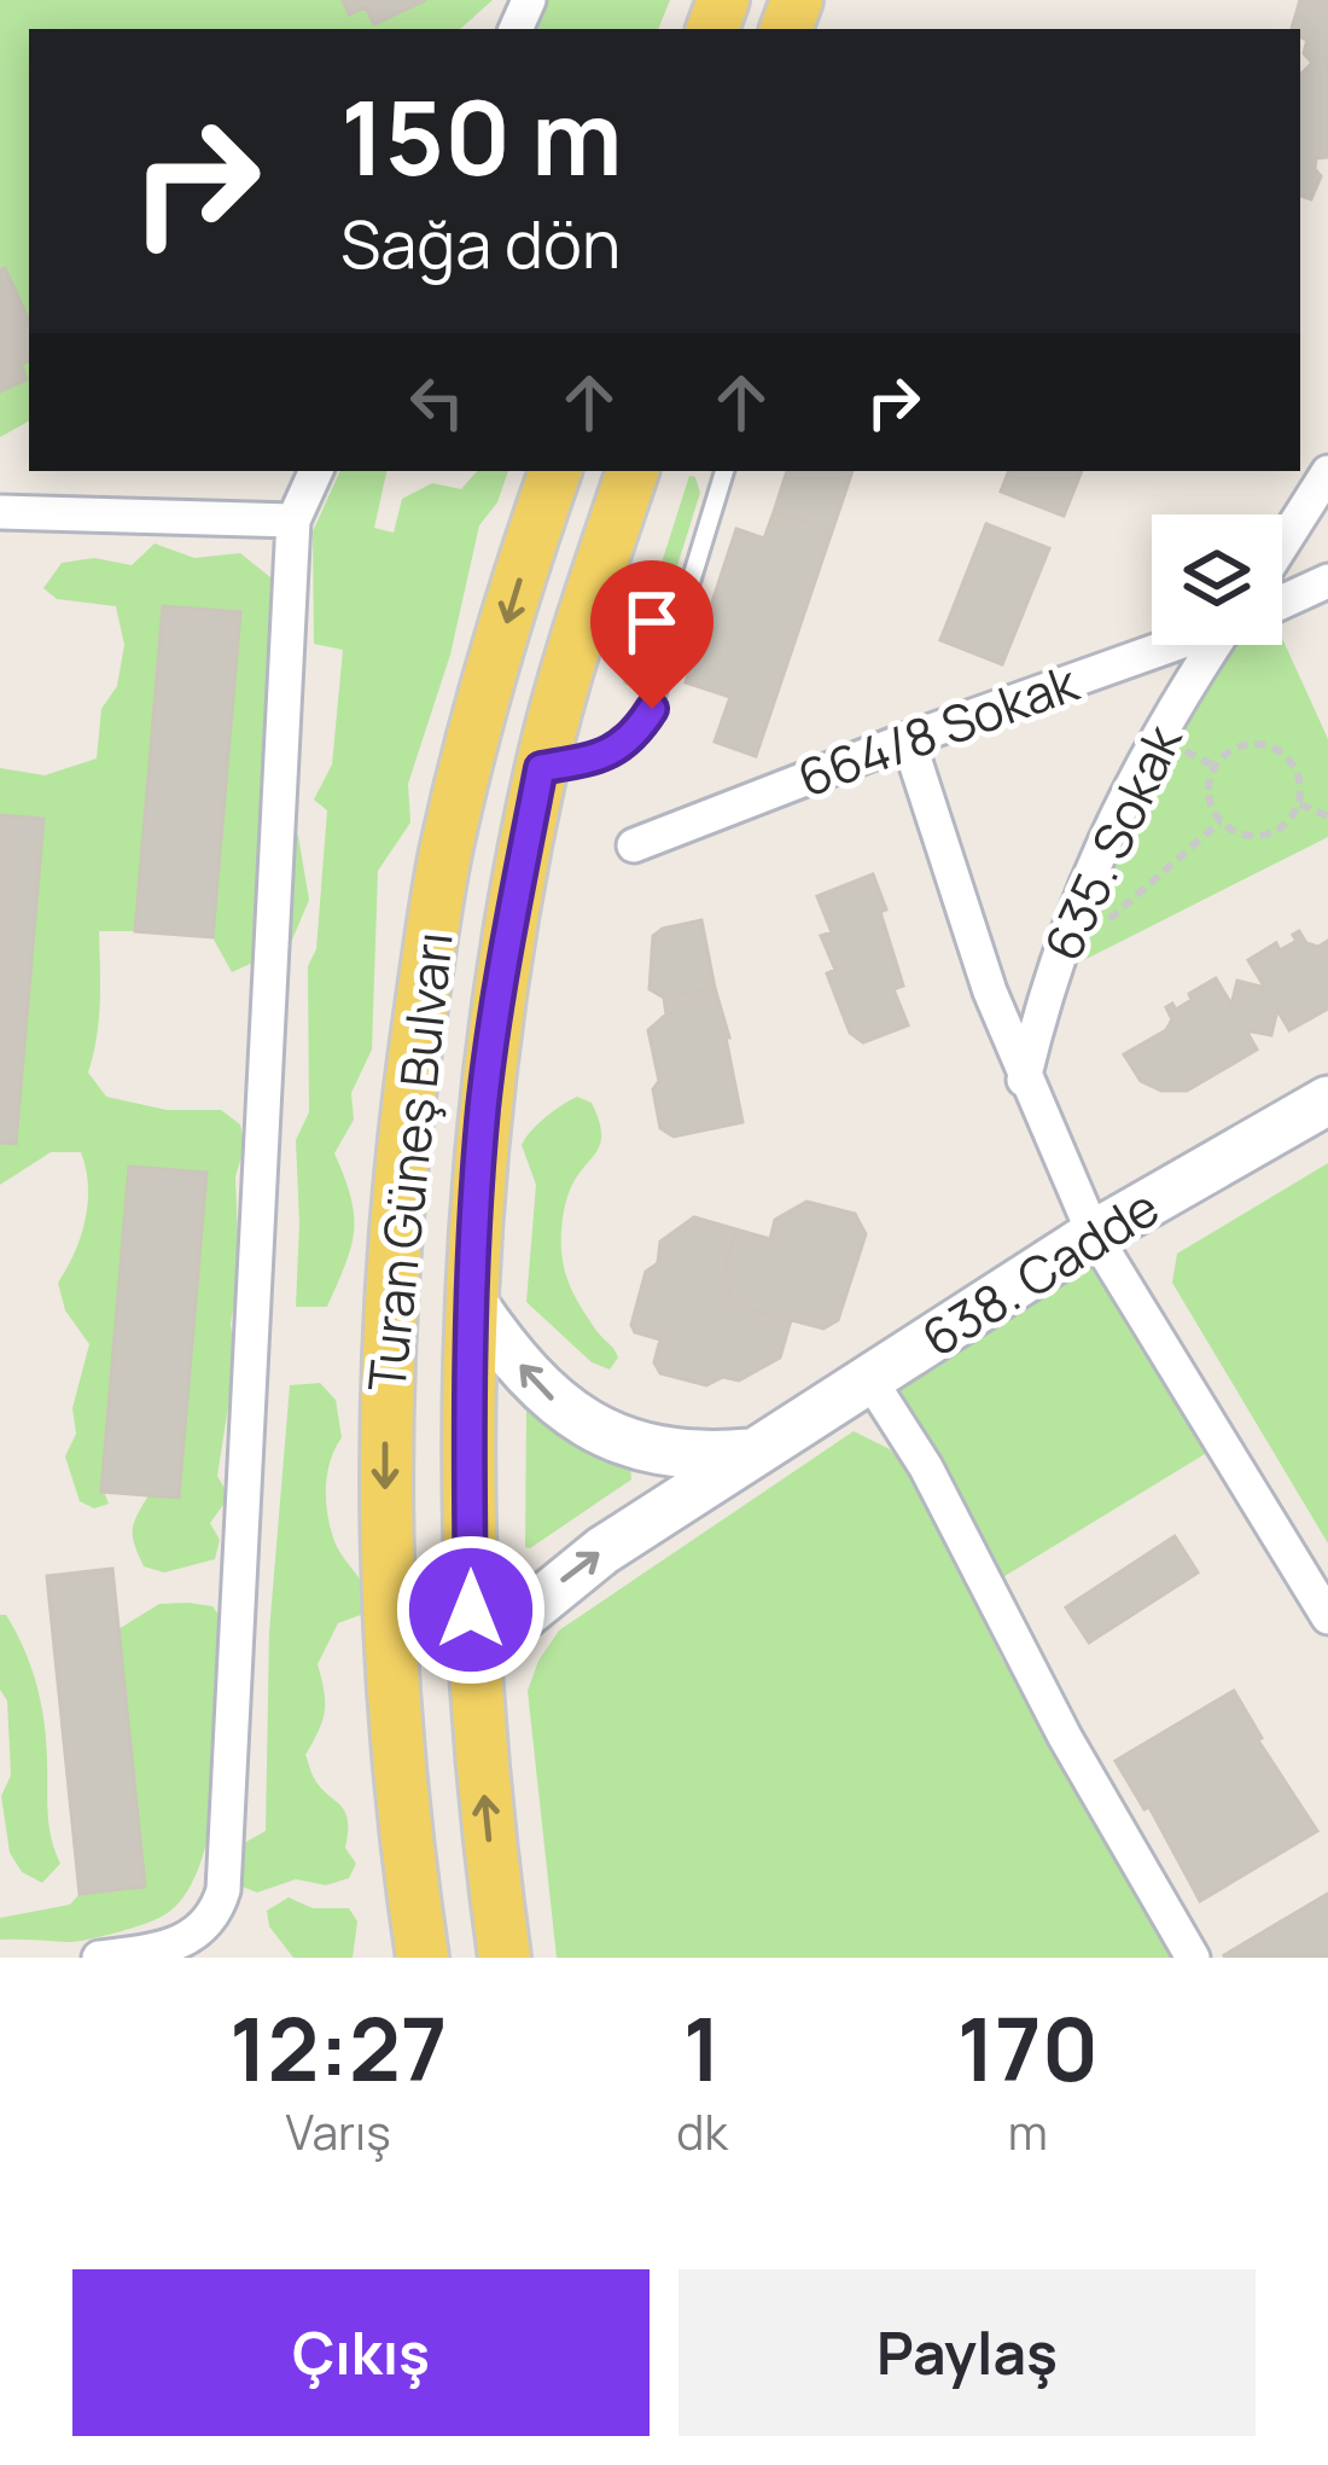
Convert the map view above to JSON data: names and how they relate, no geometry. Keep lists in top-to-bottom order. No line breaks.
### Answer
{"streets":{"main road":["Turan Güneş Bulvarı"],"street":["664/8 Sokak","635. Sokak","638. Cadde"]},"crossings":[["Turan Güneş Bulvarı","638. Cadde"]],"page":{"turn":["150 m","Sağa dön"],"eta":["12:27","Varış","1","dk","170","m"],"buttons":["Çıkış","Paylaş"]}}
